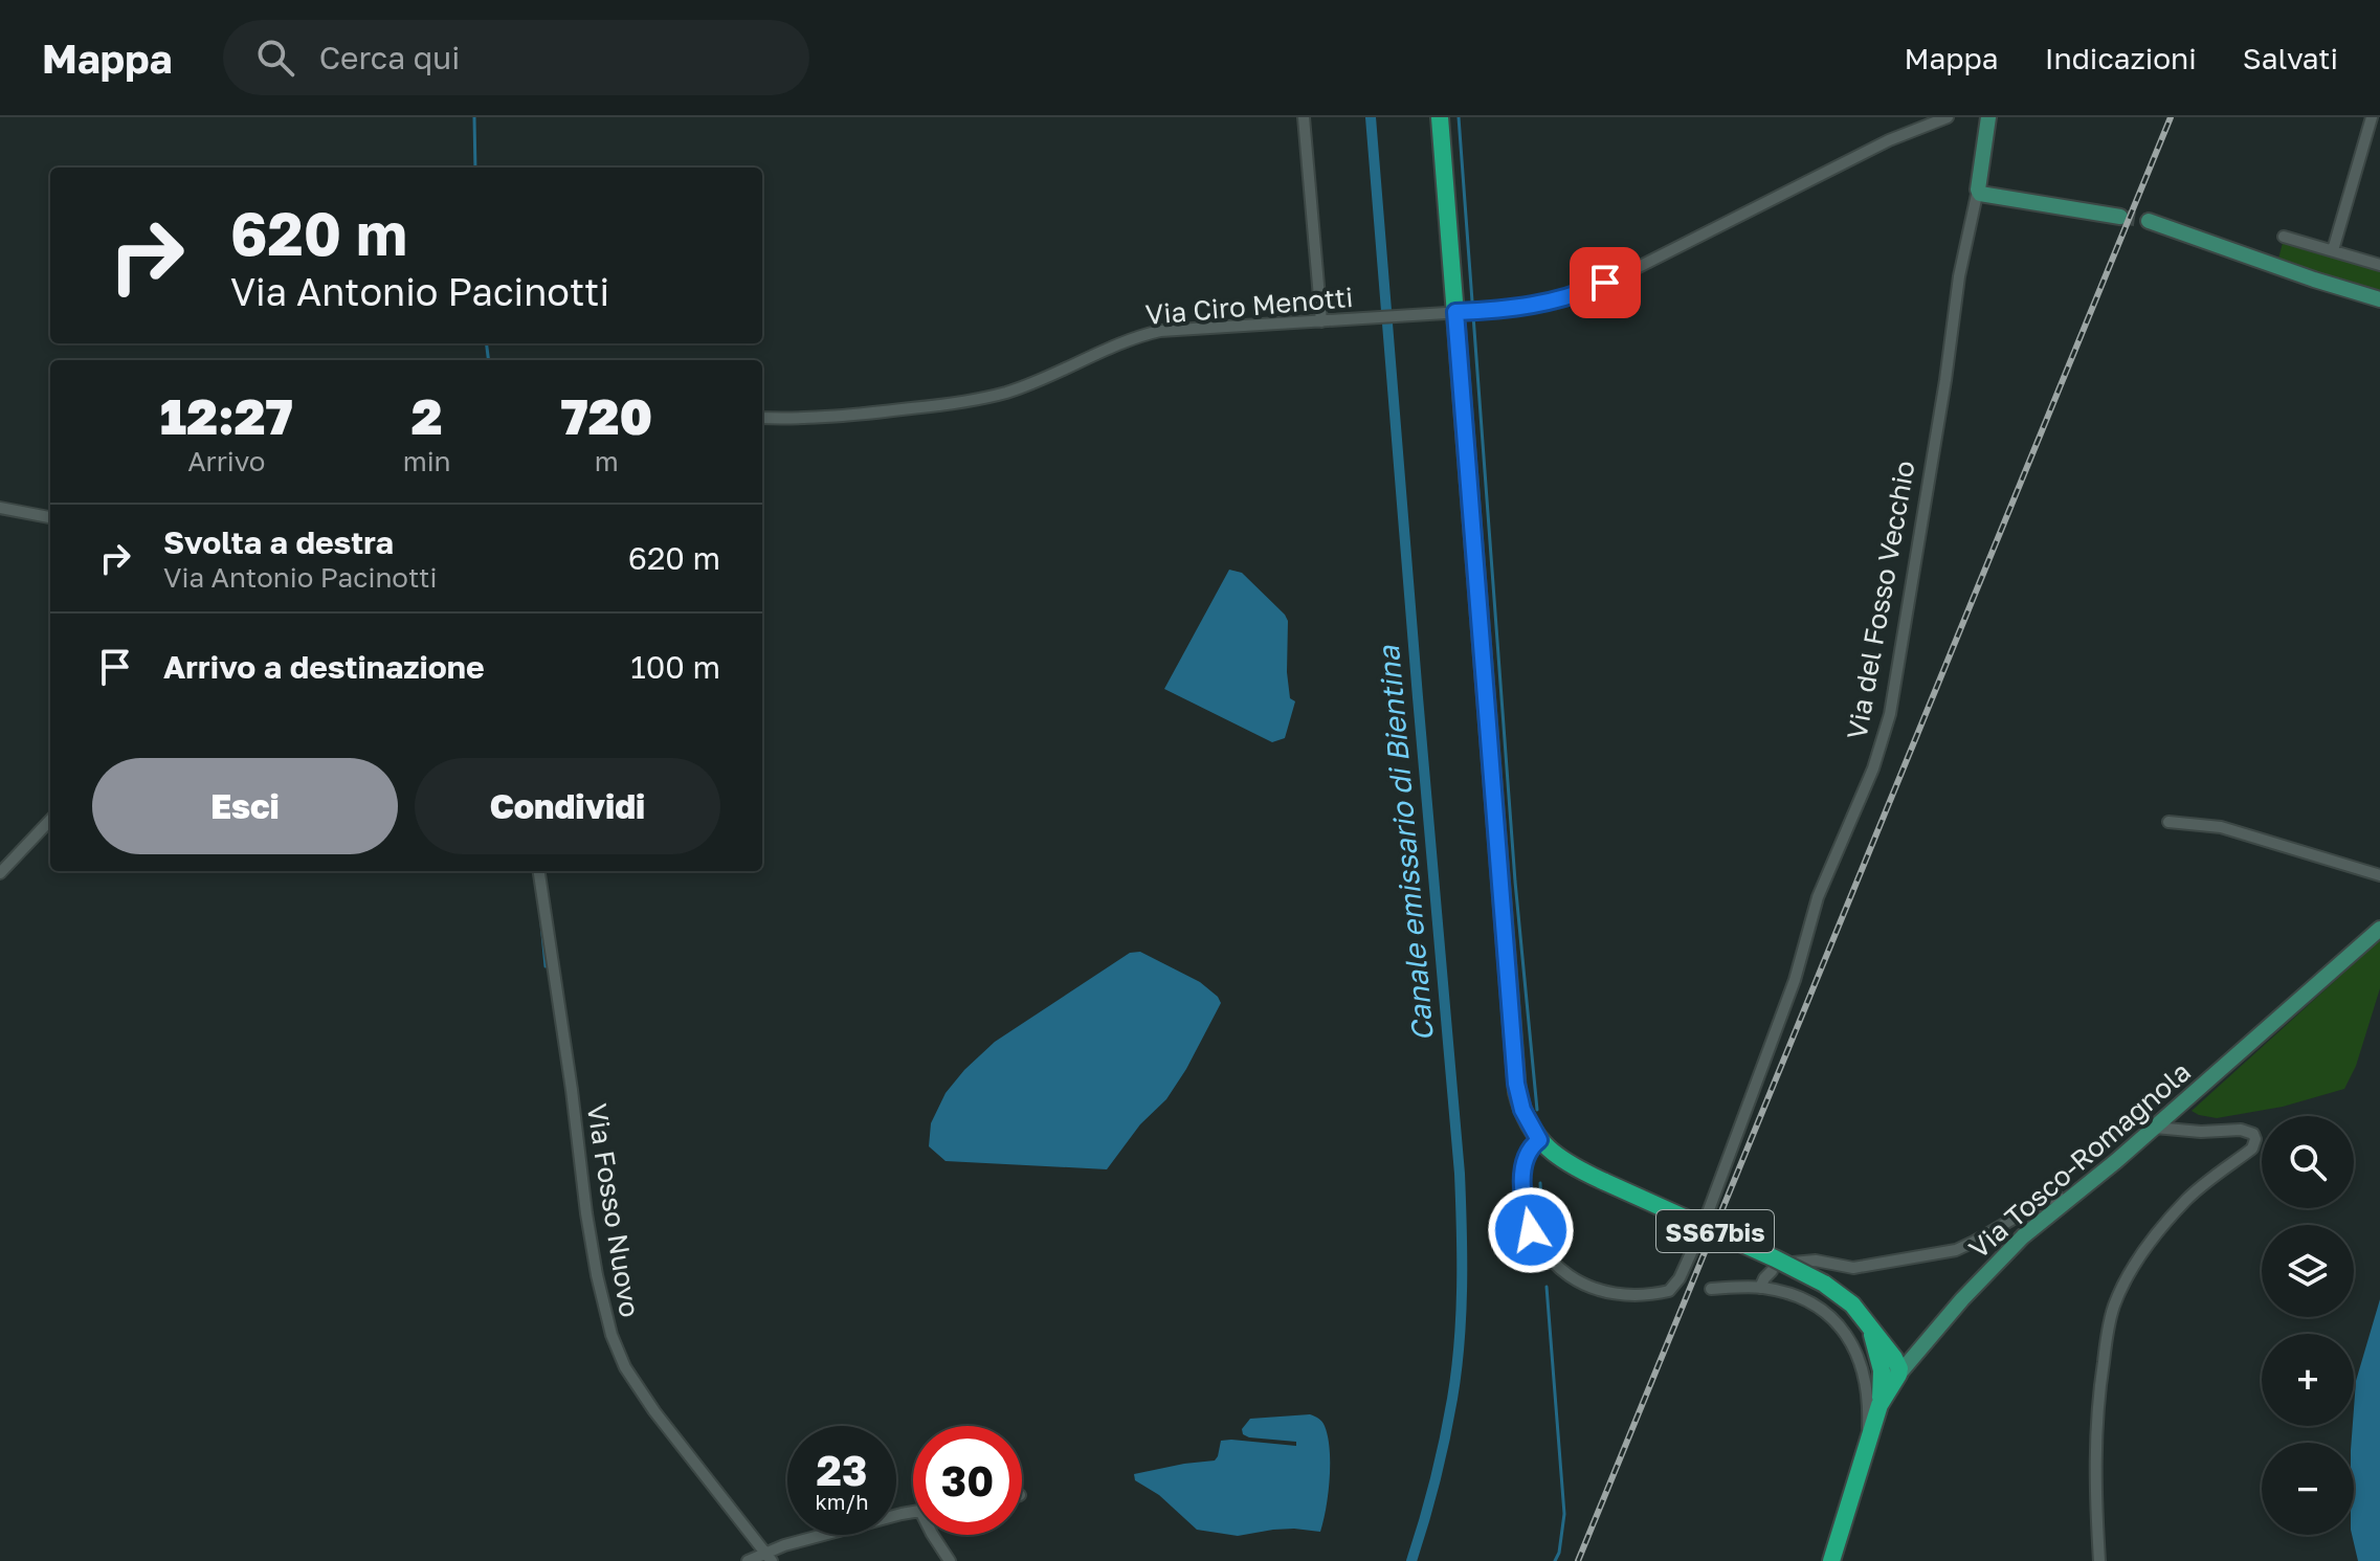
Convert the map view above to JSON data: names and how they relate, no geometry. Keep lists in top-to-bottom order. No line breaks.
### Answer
{"streets":{"main road":["Via del Fosso Vecchio","Via Tosco-Romagnola","SS67bis"],"street":["Via Ciro Menotti","Via Fosso Nuovo"]},"crossings":[["Via Ciro Menotti","SS67bis"],["Via Tosco-Romagnola","SS67bis"]],"water":["Canale emissario di Bientina"],"page":{"header":"Mappa","search":"Cerca qui","nav":["Mappa","Indicazioni","Salvati"],"turn":["620 m","Via Antonio Pacinotti"],"eta":["12:27","Arrivo","2","min","720","m"],"list":[{"name":"Svolta a destra","note":"Via Antonio Pacinotti","value":"620 m"},{"name":"Arrivo a destinazione","value":"100 m"}],"buttons":["Esci","Condividi"],"map_buttons":["+","−"],"speed":"23 km/h","limit":"30"}}
